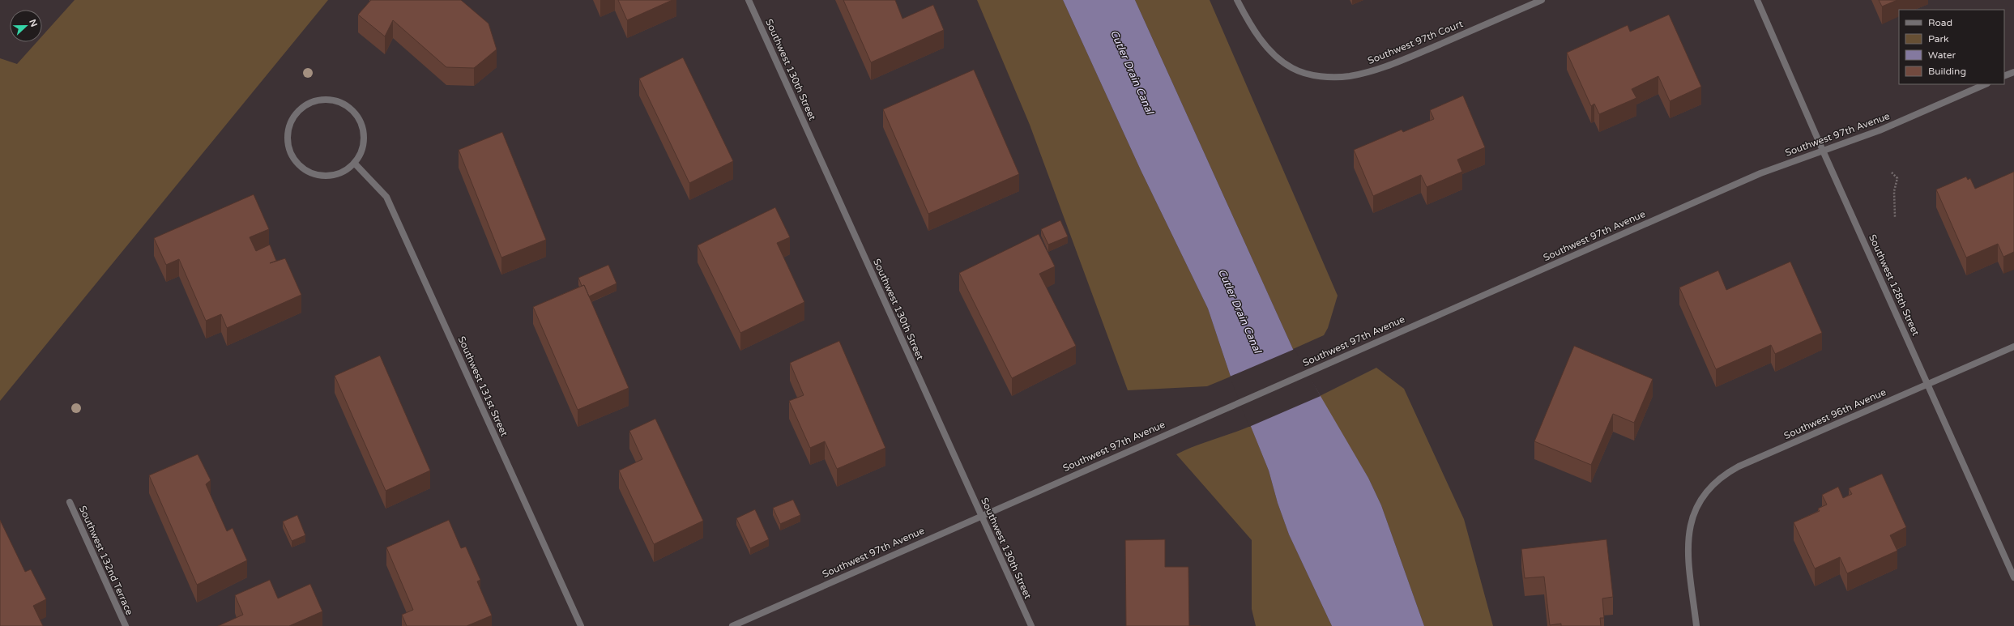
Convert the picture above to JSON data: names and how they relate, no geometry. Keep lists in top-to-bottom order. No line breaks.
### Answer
{"streets":{"street":["Southwest 97th Court","Southwest 130th Street","Southwest 97th Avenue","Southwest 128th Street","Southwest 131st Street","Southwest 96th Avenue","Southwest 132nd Terrace"]},"crossings":[["Southwest 130th Street","Southwest 97th Avenue"],["Southwest 97th Avenue","Southwest 128th Street"],["Southwest 128th Street","Southwest 96th Avenue"]],"water":["Cutler Drain Canal"],"legend":["Road","Park","Water","Building"],"north":"right"}
